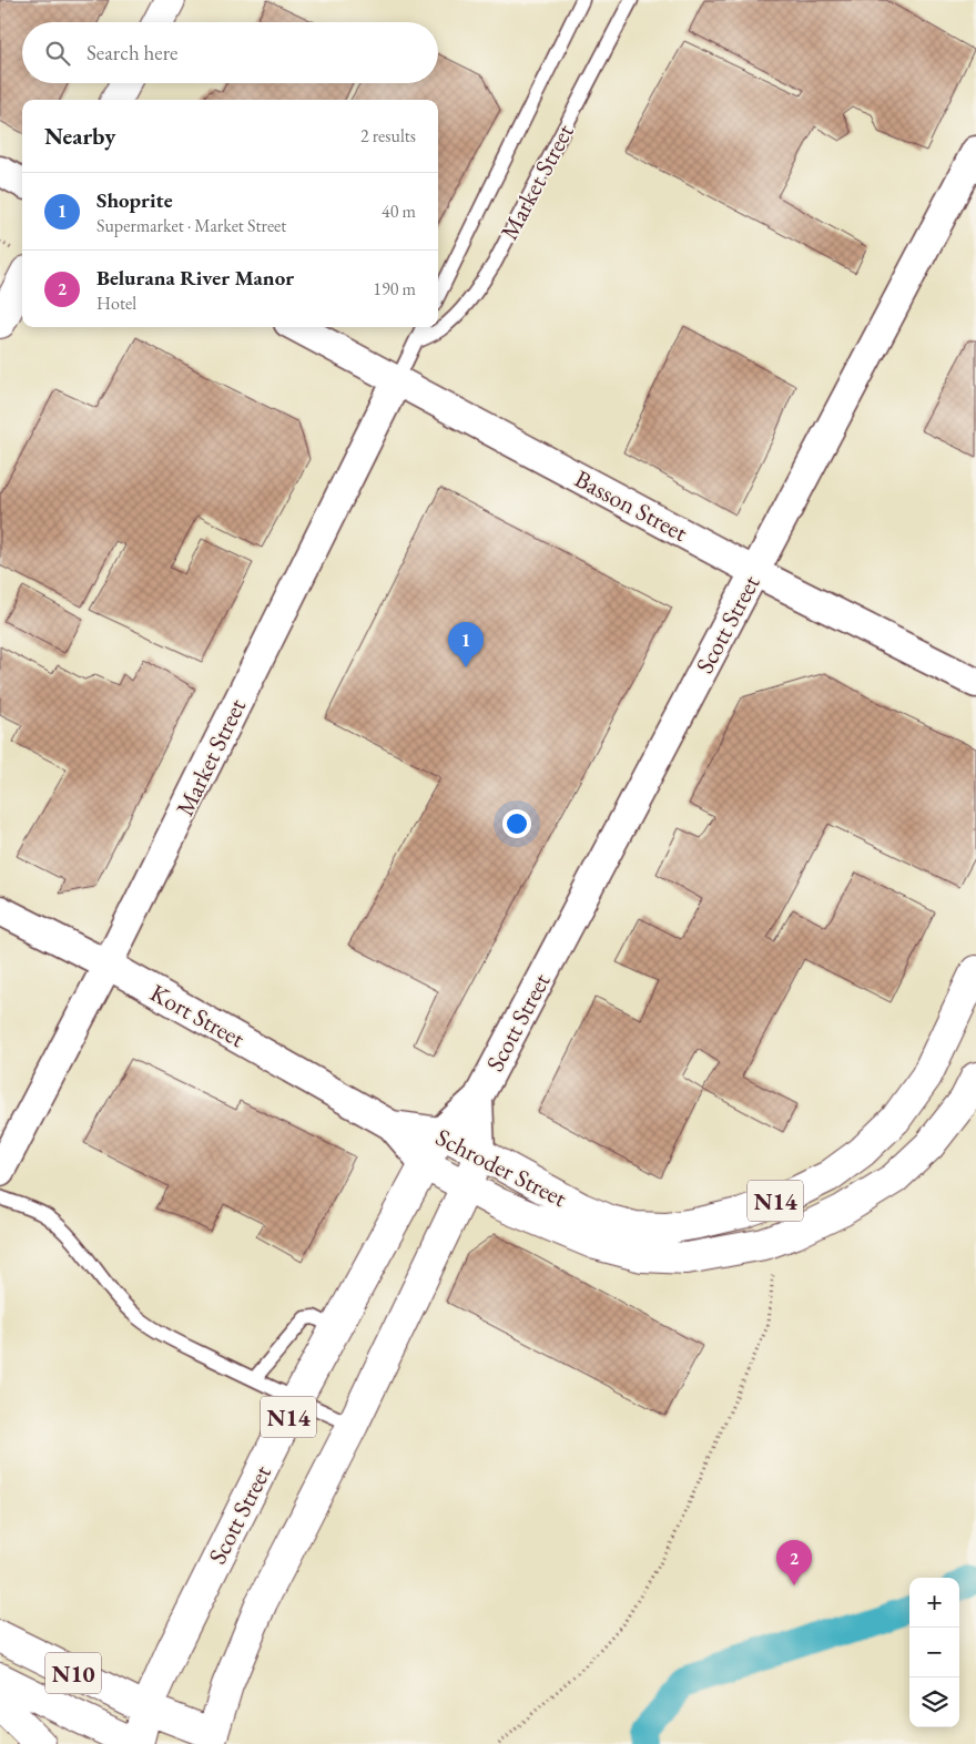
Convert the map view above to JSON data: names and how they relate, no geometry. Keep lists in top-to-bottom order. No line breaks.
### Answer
{"streets":{"highway":["Scott Street","Schroder Street","N14","N10"],"street":["Market Street","Basson Street","Kort Street"]},"crossings":[["Market Street","Basson Street"],["Market Street","Kort Street"],["Basson Street","Scott Street"],["Scott Street","Schroder Street"],["Scott Street","N10"],["Kort Street","Schroder Street"]],"page":{"search":"Search here","heading":["Nearby","2 results"],"list":[{"mark":"1","name":"Shoprite","note":"Supermarket · Market Street","value":"40 m"},{"mark":"2","name":"Belurana River Manor","note":"Hotel","value":"190 m"}],"pins":["1","2"],"map_buttons":["+","−"]}}
